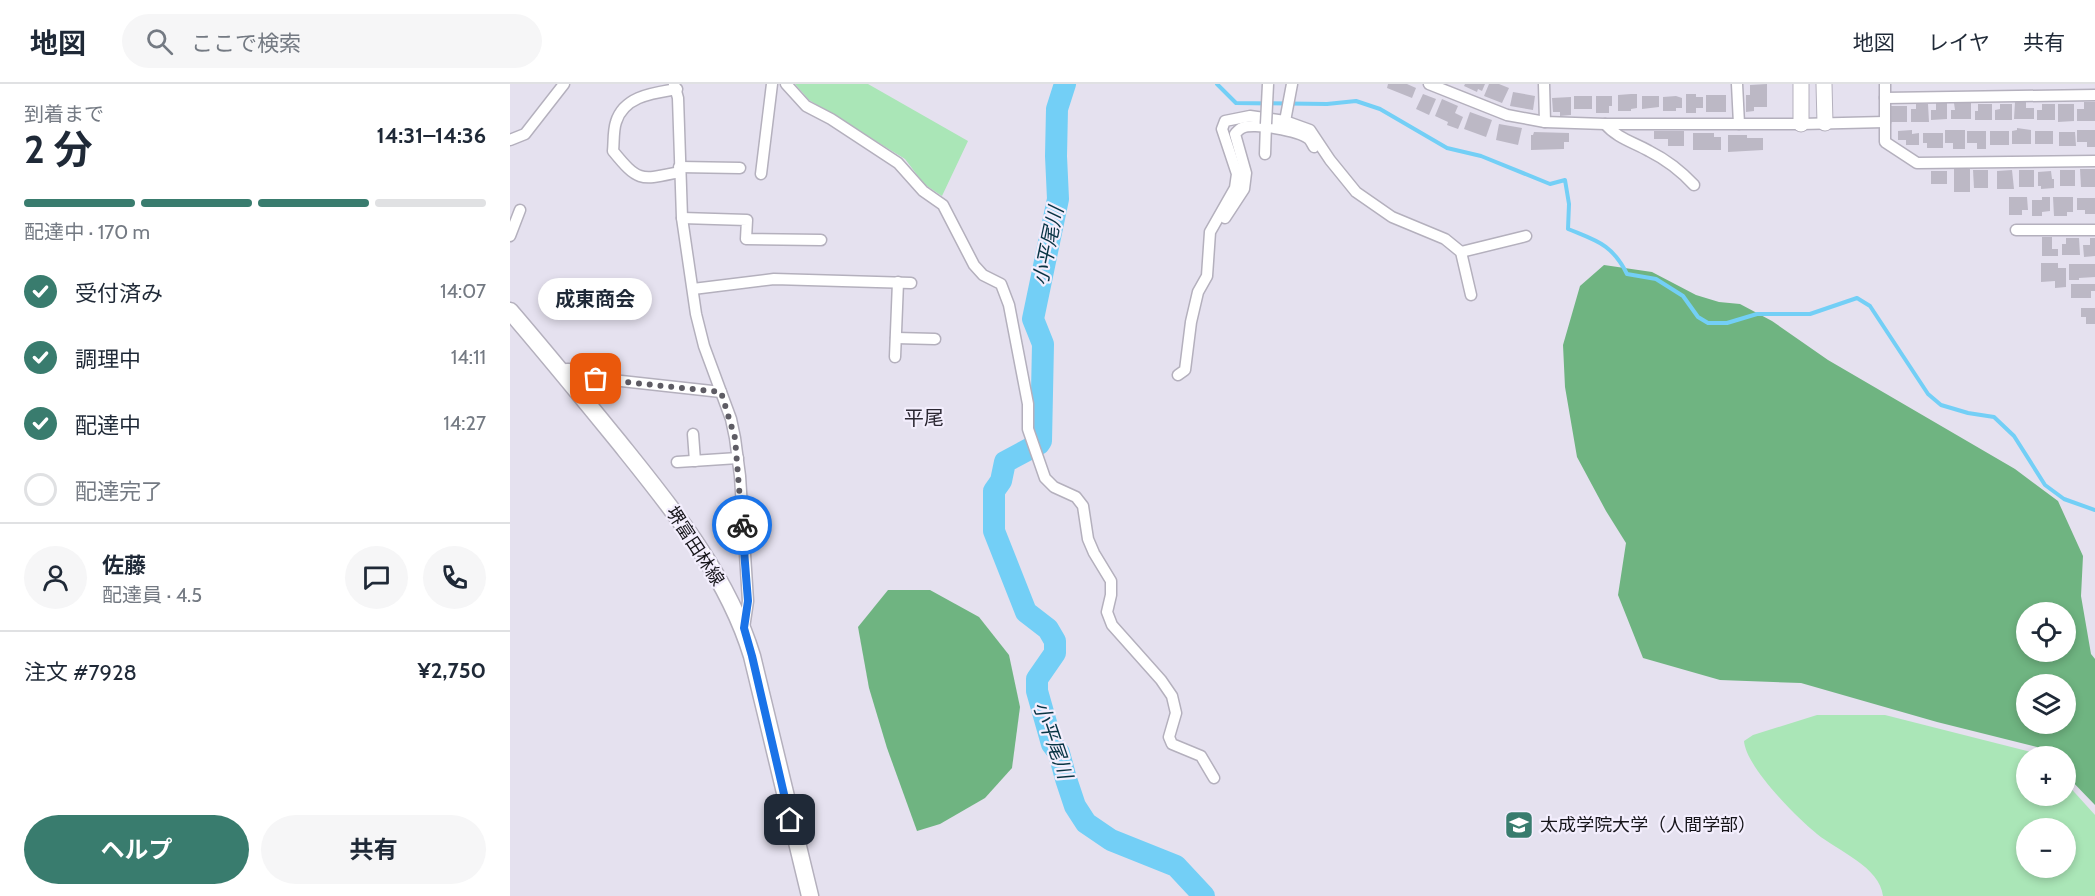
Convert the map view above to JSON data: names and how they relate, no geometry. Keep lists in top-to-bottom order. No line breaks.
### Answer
{"streets":{"main road":["堺富田林線"]},"districts":["平尾"],"water":["小平尾川"],"places":{"other":["成東商会"],"school or university":["太成学院大学（人間学部）"]},"page":{"header":"地図","search":"ここで検索","nav":["地図","レイヤ","共有"],"heading":["2 分","到着まで","14:31–14:36"],"panel":["佐藤","配達員 · 4.5","注文 #7928","¥2,750"],"bar":"配達中 · 170 m","list":[["受付済み","14:07"],["調理中","14:11"],["配達中","14:27"],"配達完了"],"bubble":"成東商会","map_buttons":["+","−"],"buttons":["ヘルプ","共有"]}}
